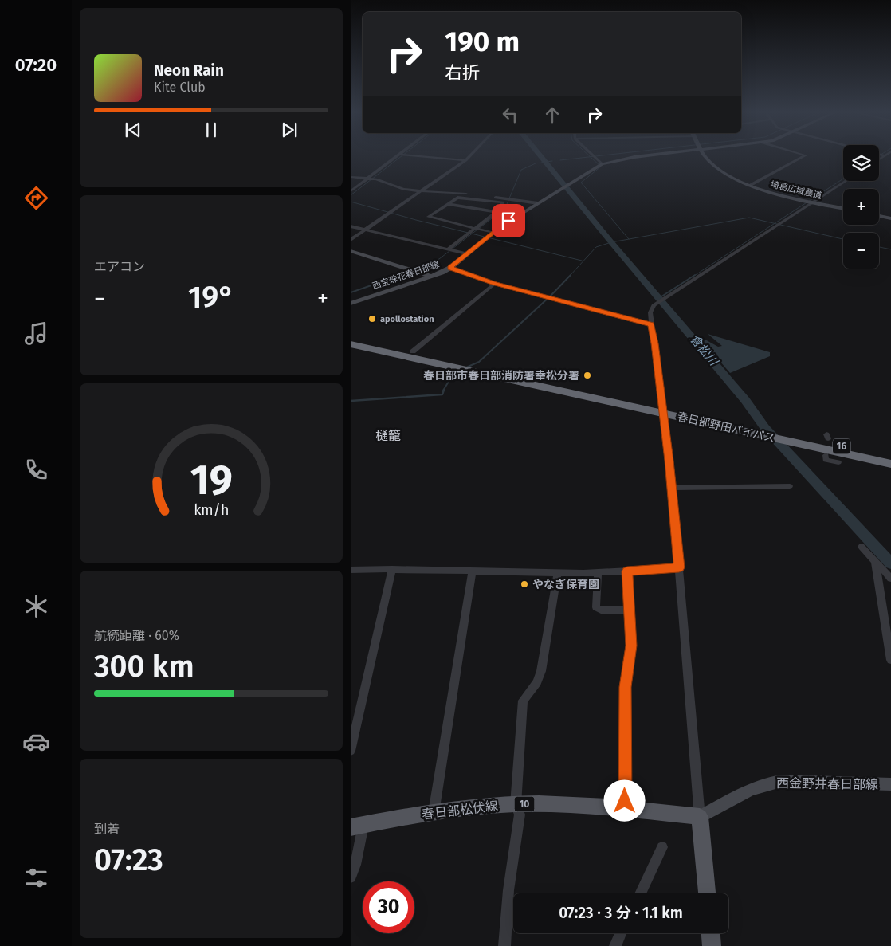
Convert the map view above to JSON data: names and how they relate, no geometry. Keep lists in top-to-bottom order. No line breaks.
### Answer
{"streets":{"highway":["春日部野田バイパス","16"],"main road":["埼葛広域農道","西宝珠花春日部線","西金野井春日部線","10","春日部松伏線"]},"crossings":[["西金野井春日部線","春日部松伏線"]],"districts":["樋籠"],"water":["倉松川"],"places":["apollostation","春日部市春日部消防署幸松分署","やなぎ保育園"],"page":{"tabs":"07:20","turn":["190 m","右折"],"song":["Neon Rain","Kite Club"],"map_buttons":["+","−"],"tile":["エアコン",["航続距離 · 60%","300 km"],["到着","07:23"]],"heat":["−","19°","+"],"limit":"30","trip":"07:23 · 3 分 · 1.1 km","gauge":["19","km/h"]}}
